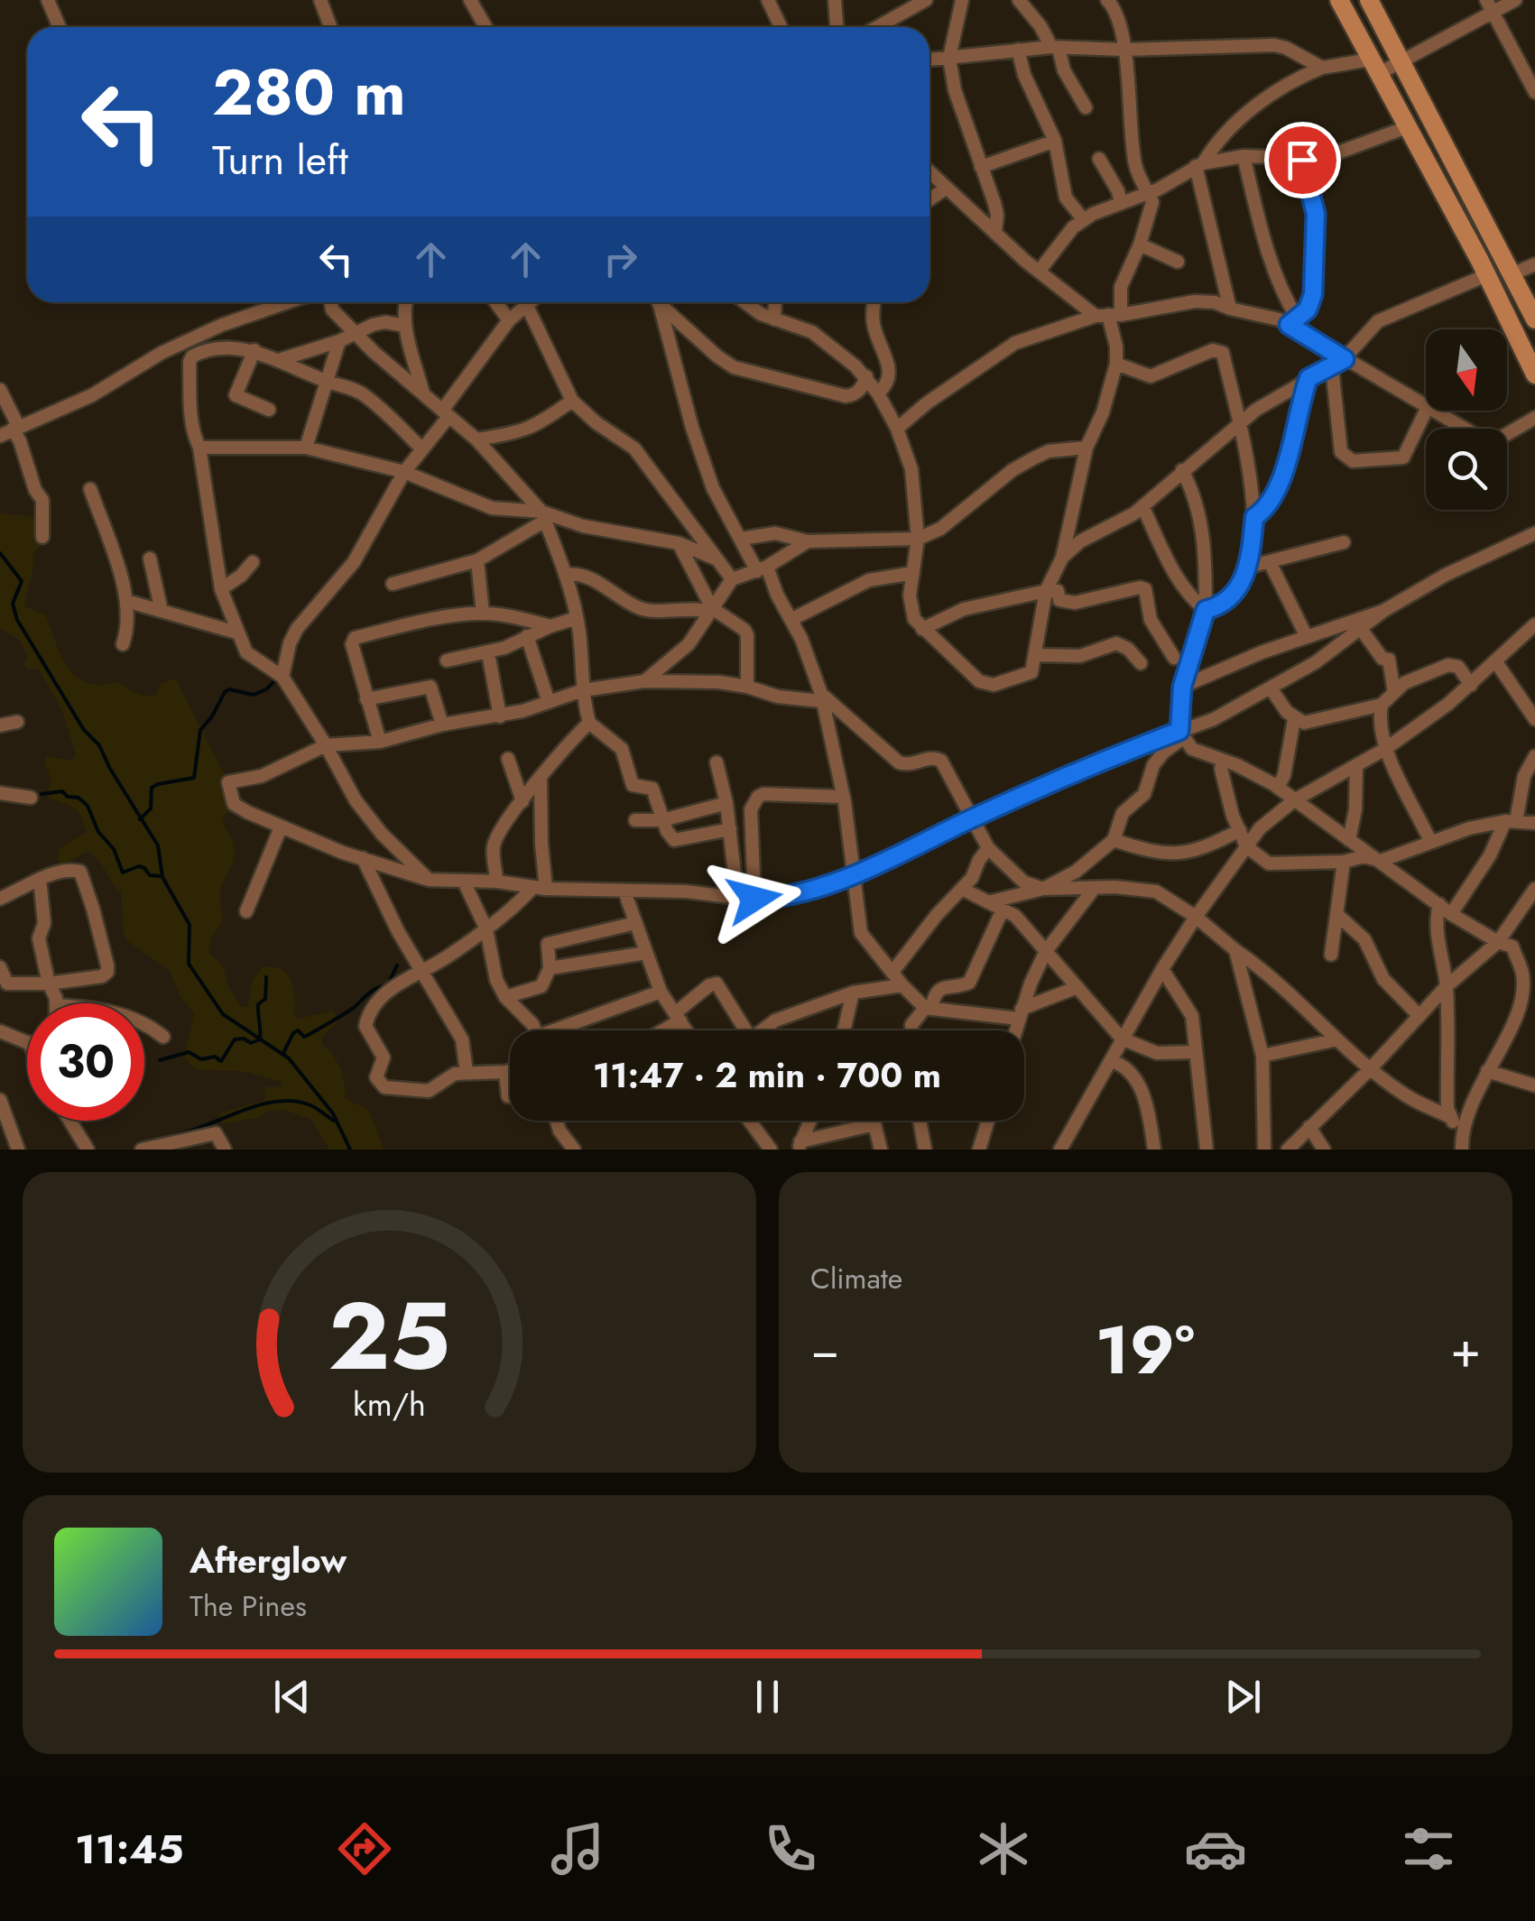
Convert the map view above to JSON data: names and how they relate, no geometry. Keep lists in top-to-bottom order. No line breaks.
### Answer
{"north":"bottom","page":{"turn":["280 m","Turn left"],"limit":"30","trip":"11:47 · 2 min · 700 m","tile":"Climate","heat":["−","19°","+"],"song":["Afterglow","The Pines"],"tabs":"11:45","gauge":["25","km/h"]}}
